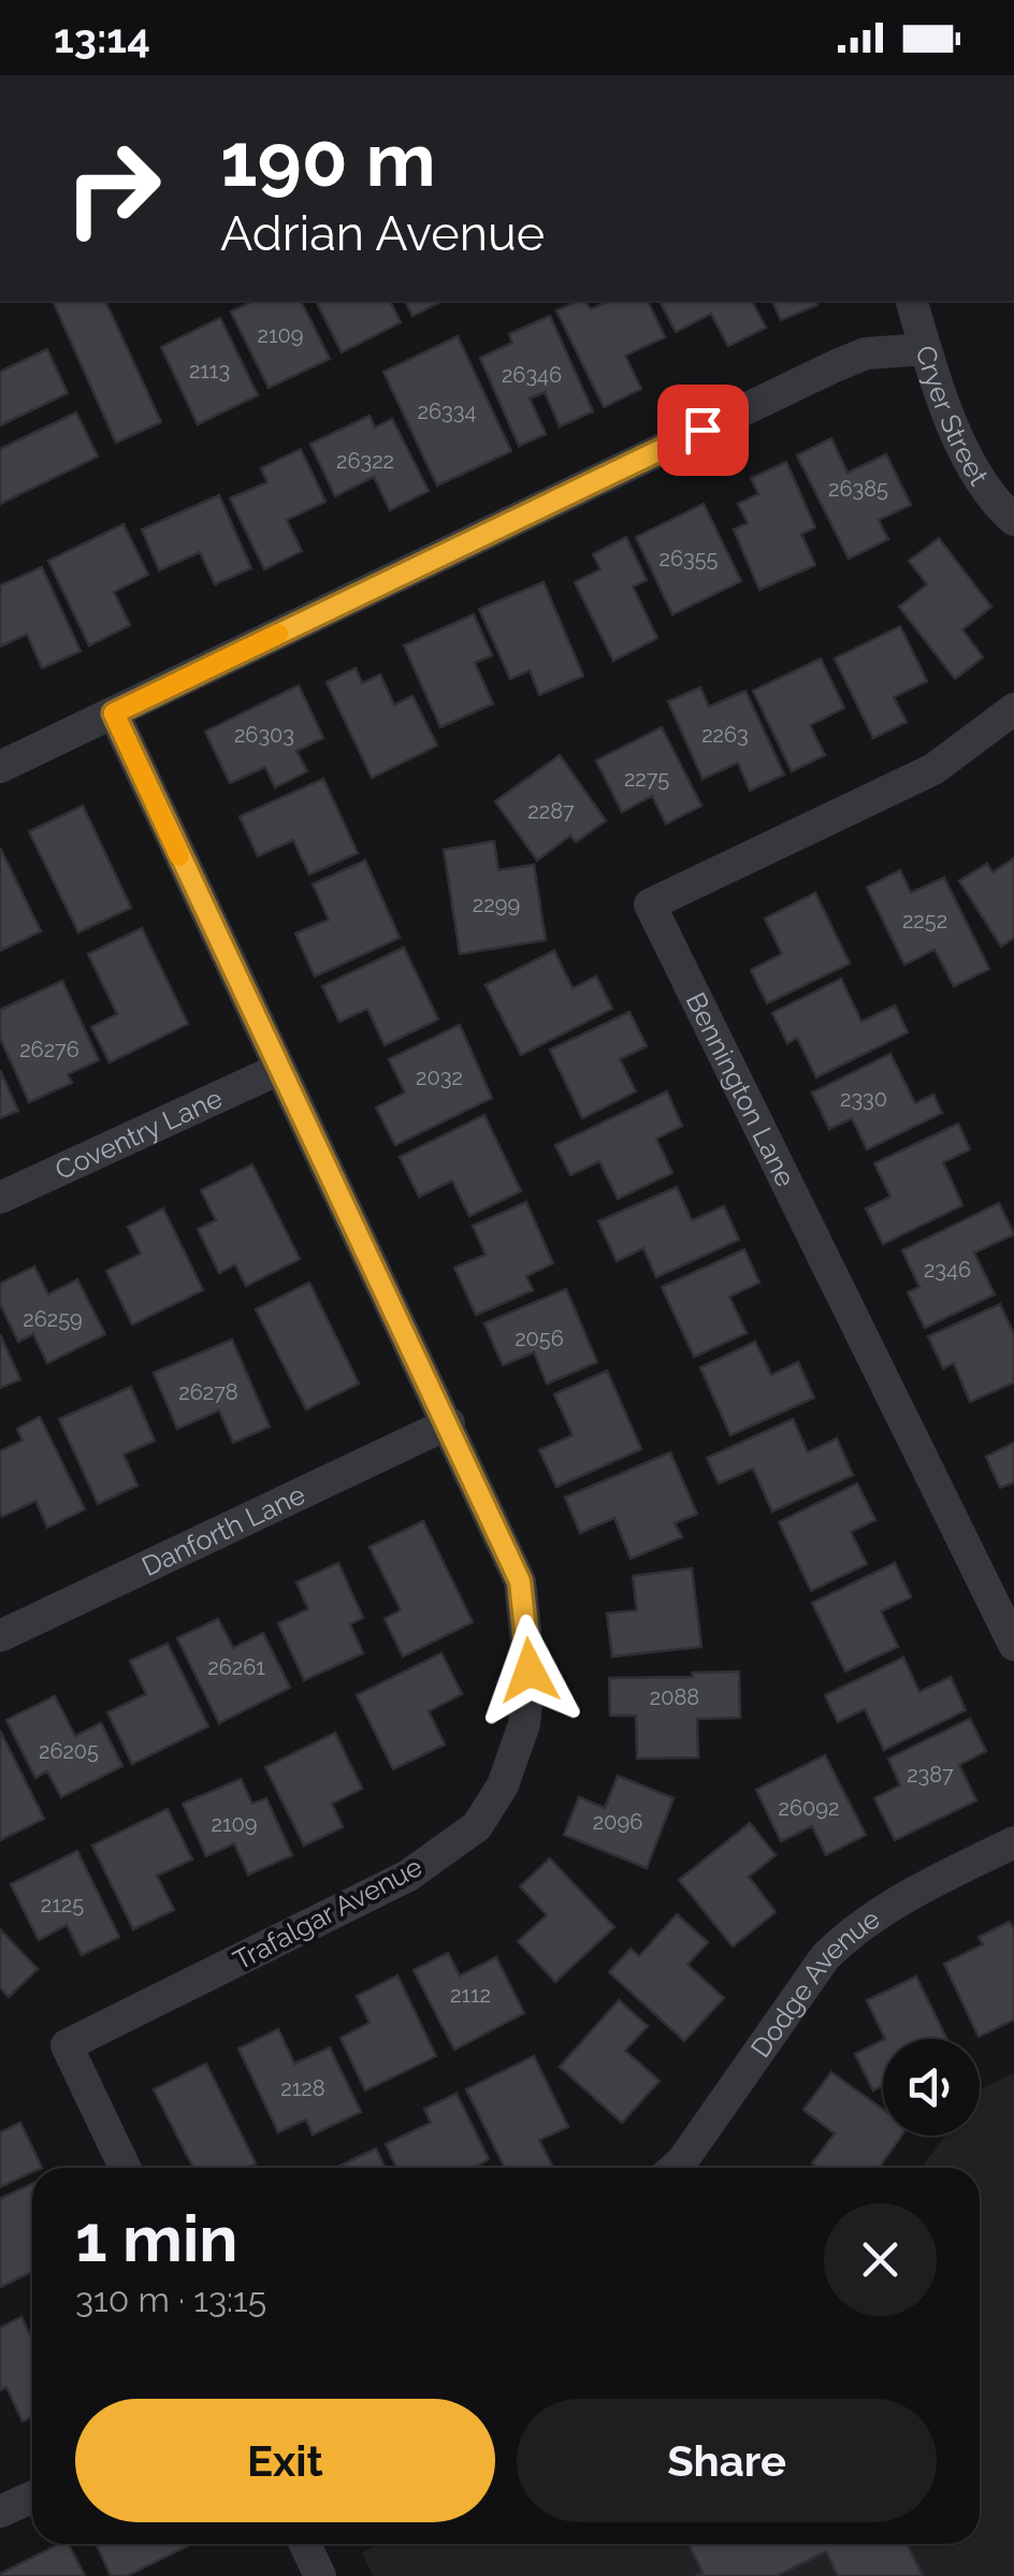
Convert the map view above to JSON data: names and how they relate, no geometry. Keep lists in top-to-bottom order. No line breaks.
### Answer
{"streets":{"street":["Cryer Street","Bennington Lane","Coventry Lane","Danforth Lane","Trafalgar Avenue","Dodge Avenue"]},"crossings":[["Coventry Lane","Trafalgar Avenue"],["Danforth Lane","Trafalgar Avenue"]],"house_numbers":["2109","2113","26346","26334","26322","26385","26355","26303","2263","2275","2287","2299","2252","26276","2032","2330","2346","26259","2056","26278","26261","2088","26205","2387","26092","2096","2109","2125","2112","2128"],"page":{"status":"13:14","turn":["190 m","Adrian Avenue"],"heading":["1 min","310 m · 13:15"],"buttons":["Exit","Share"]}}
